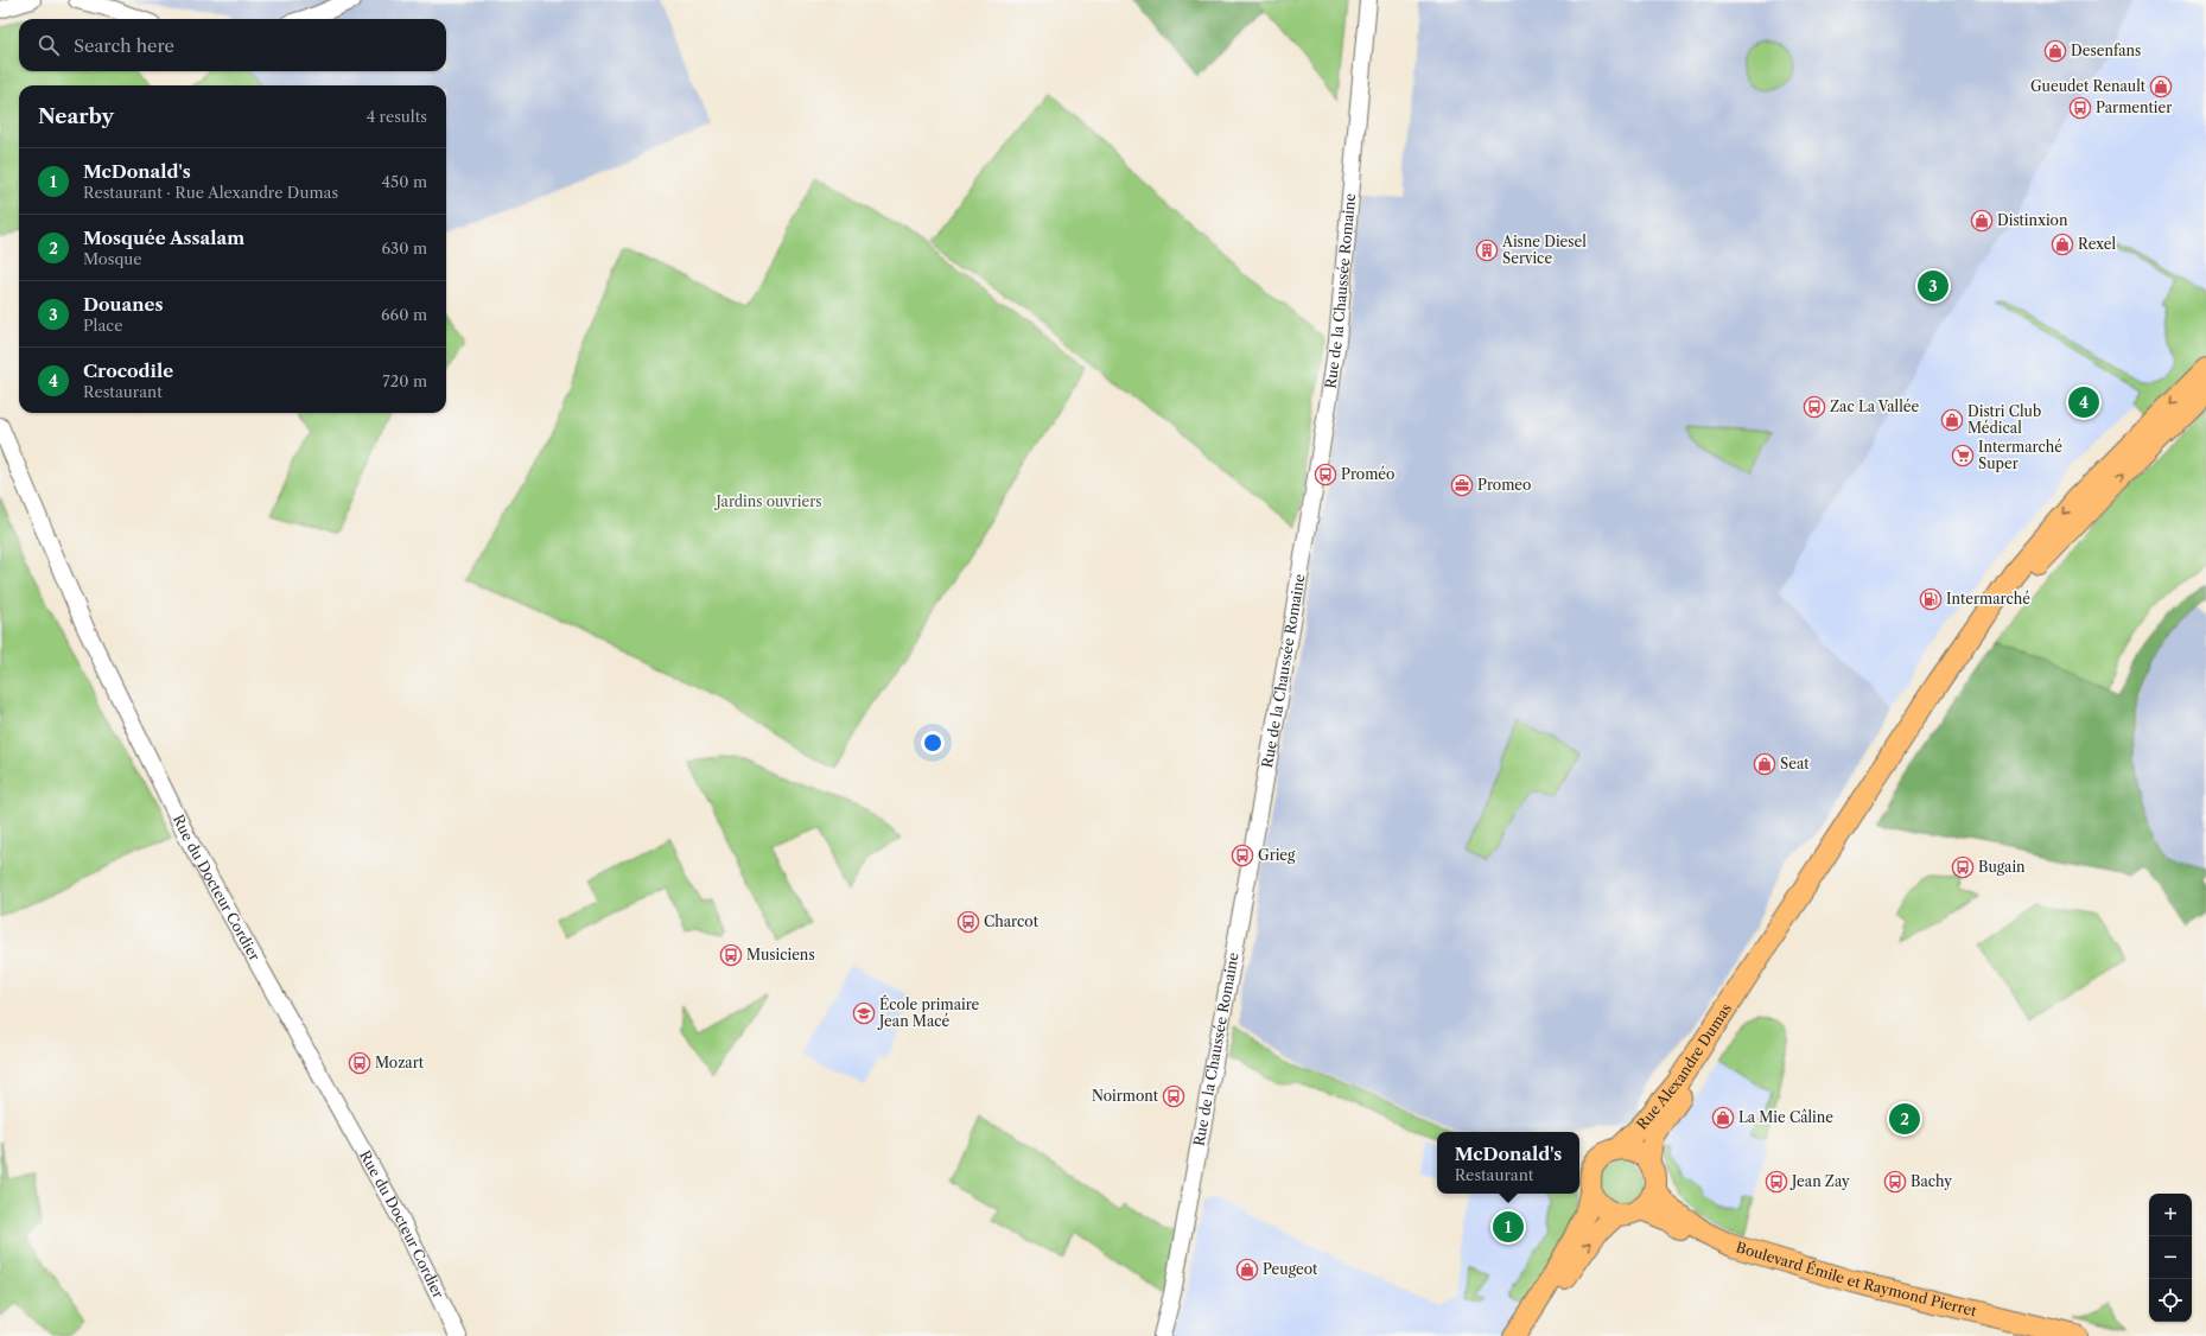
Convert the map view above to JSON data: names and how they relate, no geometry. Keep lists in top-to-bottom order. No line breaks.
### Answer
{"streets":{"main road":["Rue Alexandre Dumas","Boulevard Émile et Raymond Pierret"],"street":["Rue de la Chaussée Romaine","Rue du Docteur Cordier"]},"crossings":[["Rue Alexandre Dumas","Boulevard Émile et Raymond Pierret"]],"parks":["Jardins ouvriers"],"places":{"shop":["Desenfans","Gueudet Renault","Distinxion","Rexel","Distri Club Médical","Seat","La Mie Câline","Peugeot"],"bus stop":["Parmentier","Zac La Vallée","Proméo","Grieg","Bugain","Charcot","Musiciens","Mozart","Noirmont","Jean Zay","Bachy"],"building":["Aisne Diesel Service"],"supermarket":["Intermarché Super"],"office":["Promeo"],"fuel station":["Intermarché"],"school or university":["École primaire Jean Macé"]},"page":{"search":"Search here","heading":["Nearby","4 results"],"list":[{"mark":"1","name":"McDonald's","note":"Restaurant · Rue Alexandre Dumas","value":"450 m"},{"mark":"2","name":"Mosquée Assalam","note":"Mosque","value":"630 m"},{"mark":"3","name":"Douanes","note":"Place","value":"660 m"},{"mark":"4","name":"Crocodile","note":"Restaurant","value":"720 m"}],"pins":["3","4","2","1"],"popup":["McDonald's","Restaurant"],"map_buttons":["+","−"]}}
